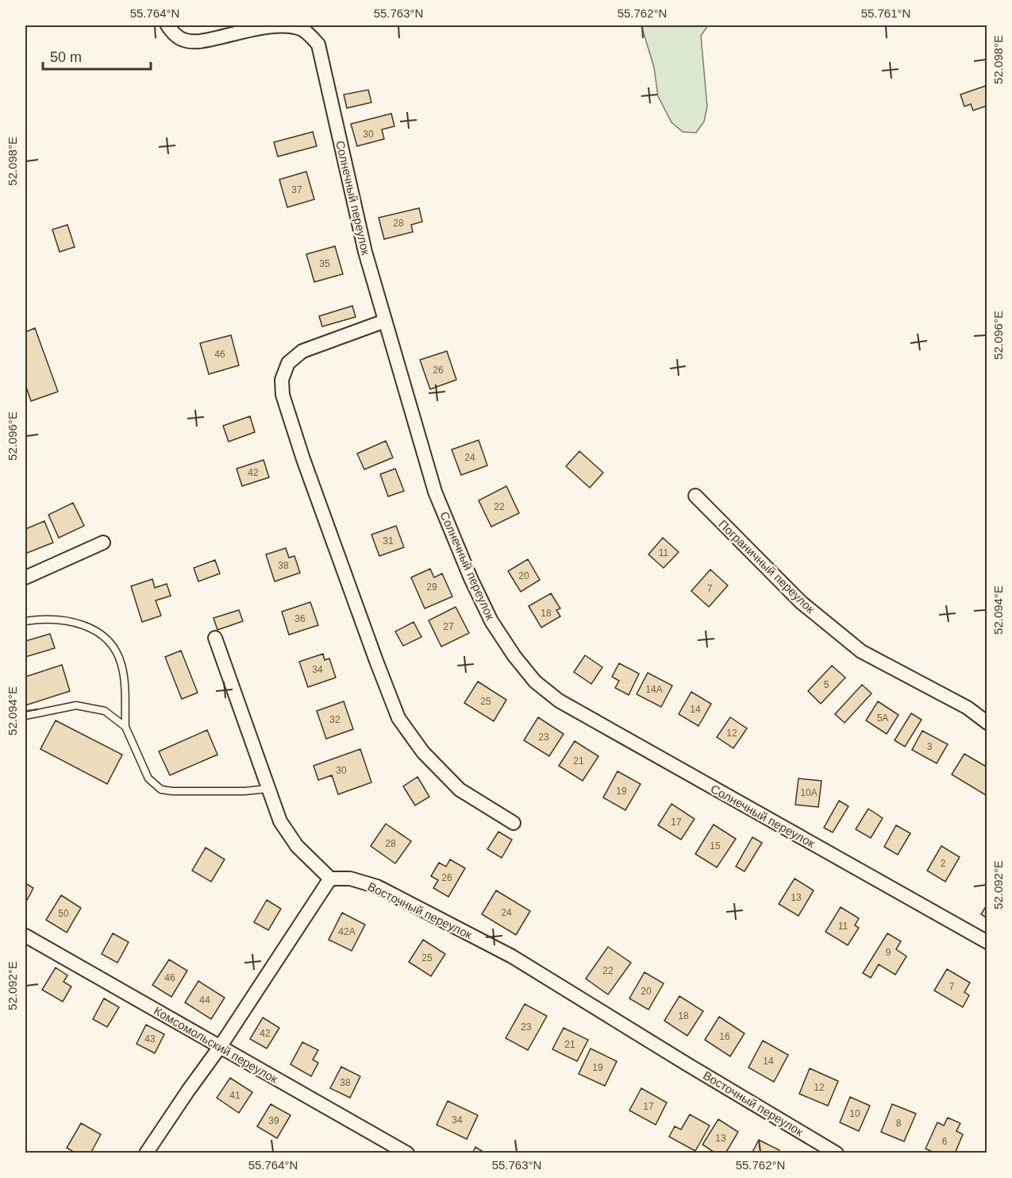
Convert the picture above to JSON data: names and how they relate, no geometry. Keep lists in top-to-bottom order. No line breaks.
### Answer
{"streets":{"street":["Солнечный переулок","Пограничный переулок","Восточный переулок","Комсомольский переулок"]},"house_numbers":["30","37","28","35","46","26","24","42","22","31","11","38","20","29","7","18","36","27","34","5","14А","25","14","5А","32","12","23","3","21","30","19","10А","17","28","15","2","26","13","24","50","11","42А","9","25","22","46","7","20","44","18","23","42","16","43","21","14","19","38","12","41","17","10","34","39","8","13","6"],"scale_bar":"50 m","coordinates":["55.764°N","55.763°N","55.762°N","55.761°N","52.098°E","52.096°E","52.094°E","52.092°E"]}
